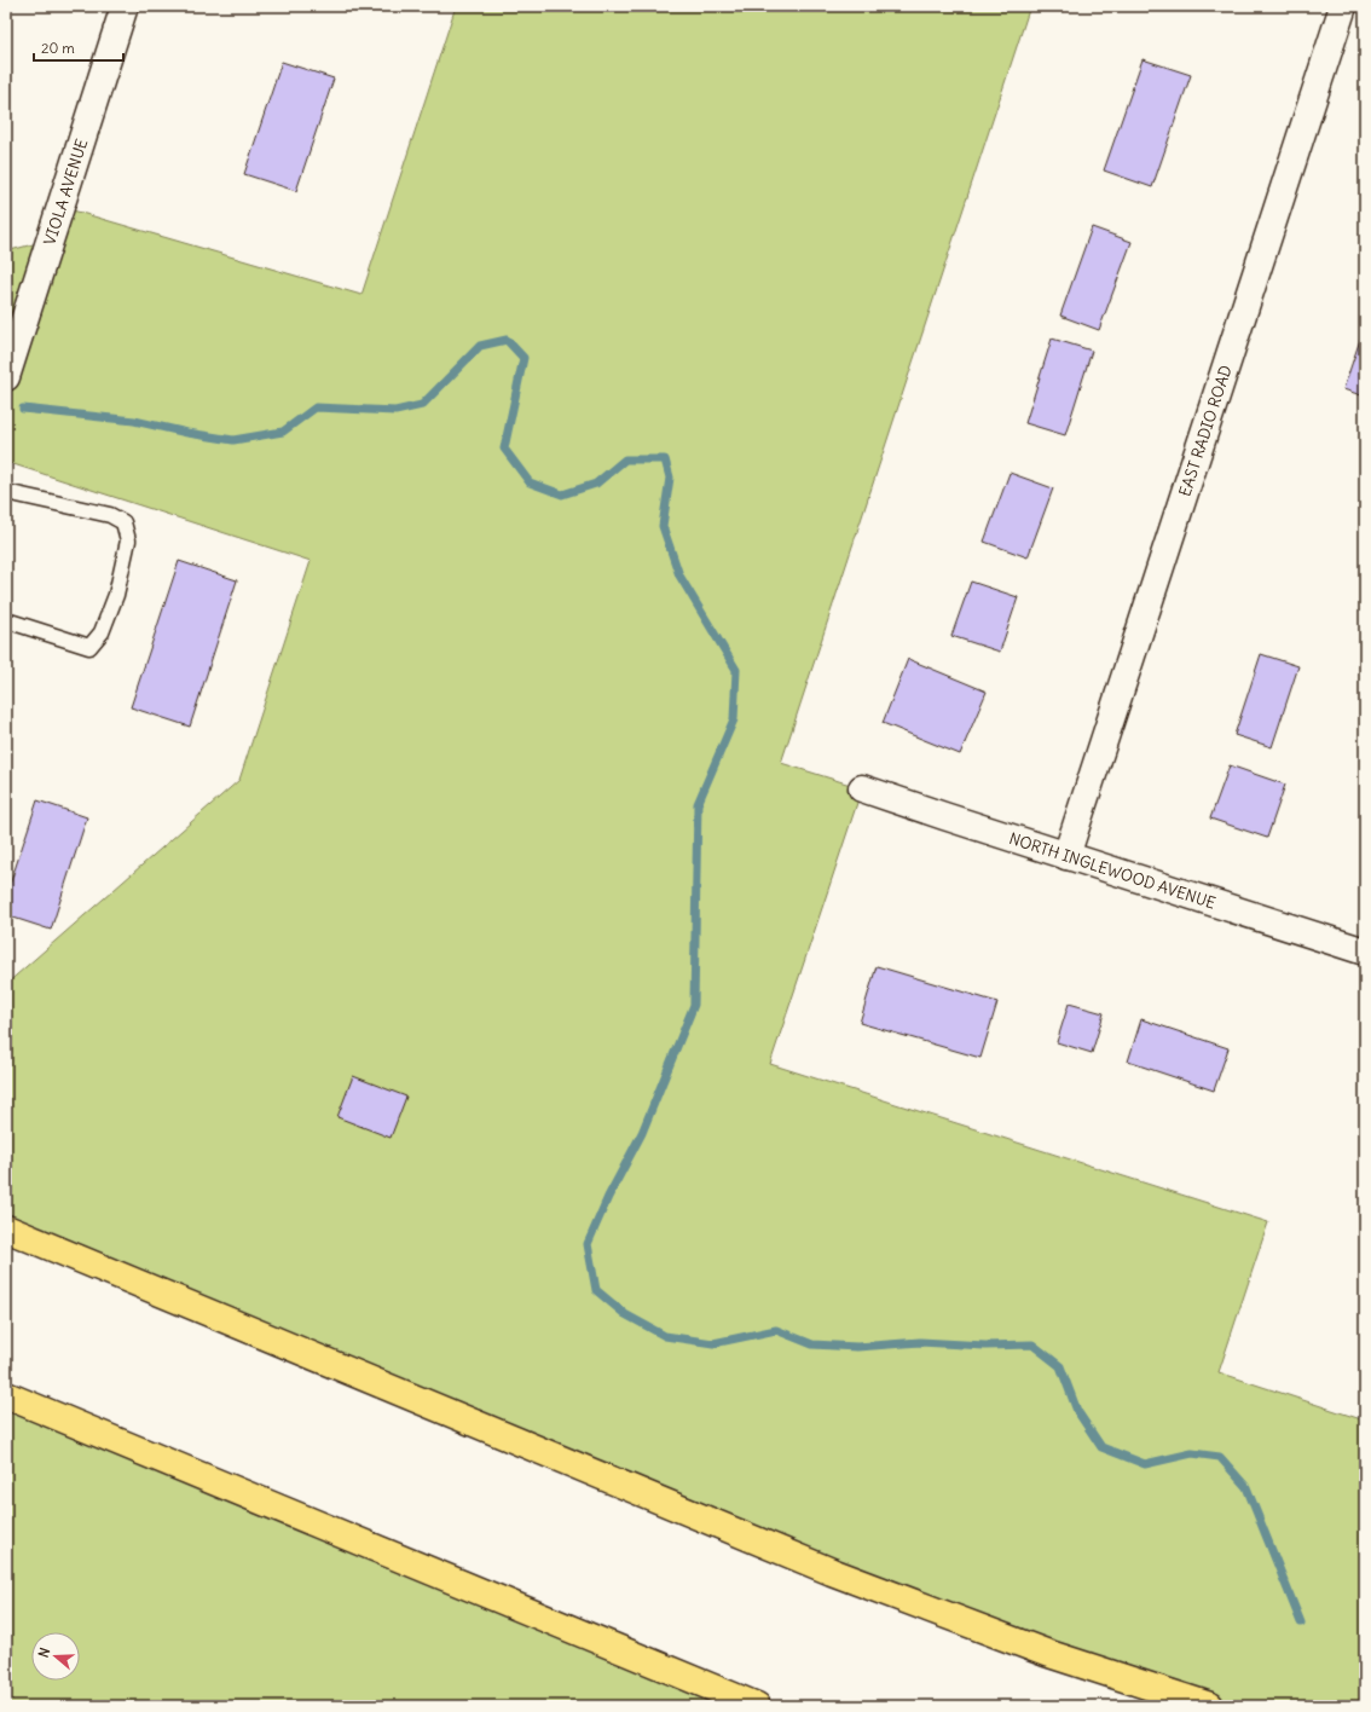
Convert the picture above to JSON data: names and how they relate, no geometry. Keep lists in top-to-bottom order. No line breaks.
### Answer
{"streets":{"street":["VIOLA AVENUE","EAST RADIO ROAD","NORTH INGLEWOOD AVENUE"]},"crossings":[["EAST RADIO ROAD","NORTH INGLEWOOD AVENUE"]],"scale_bar":"20 m","north":"left"}
